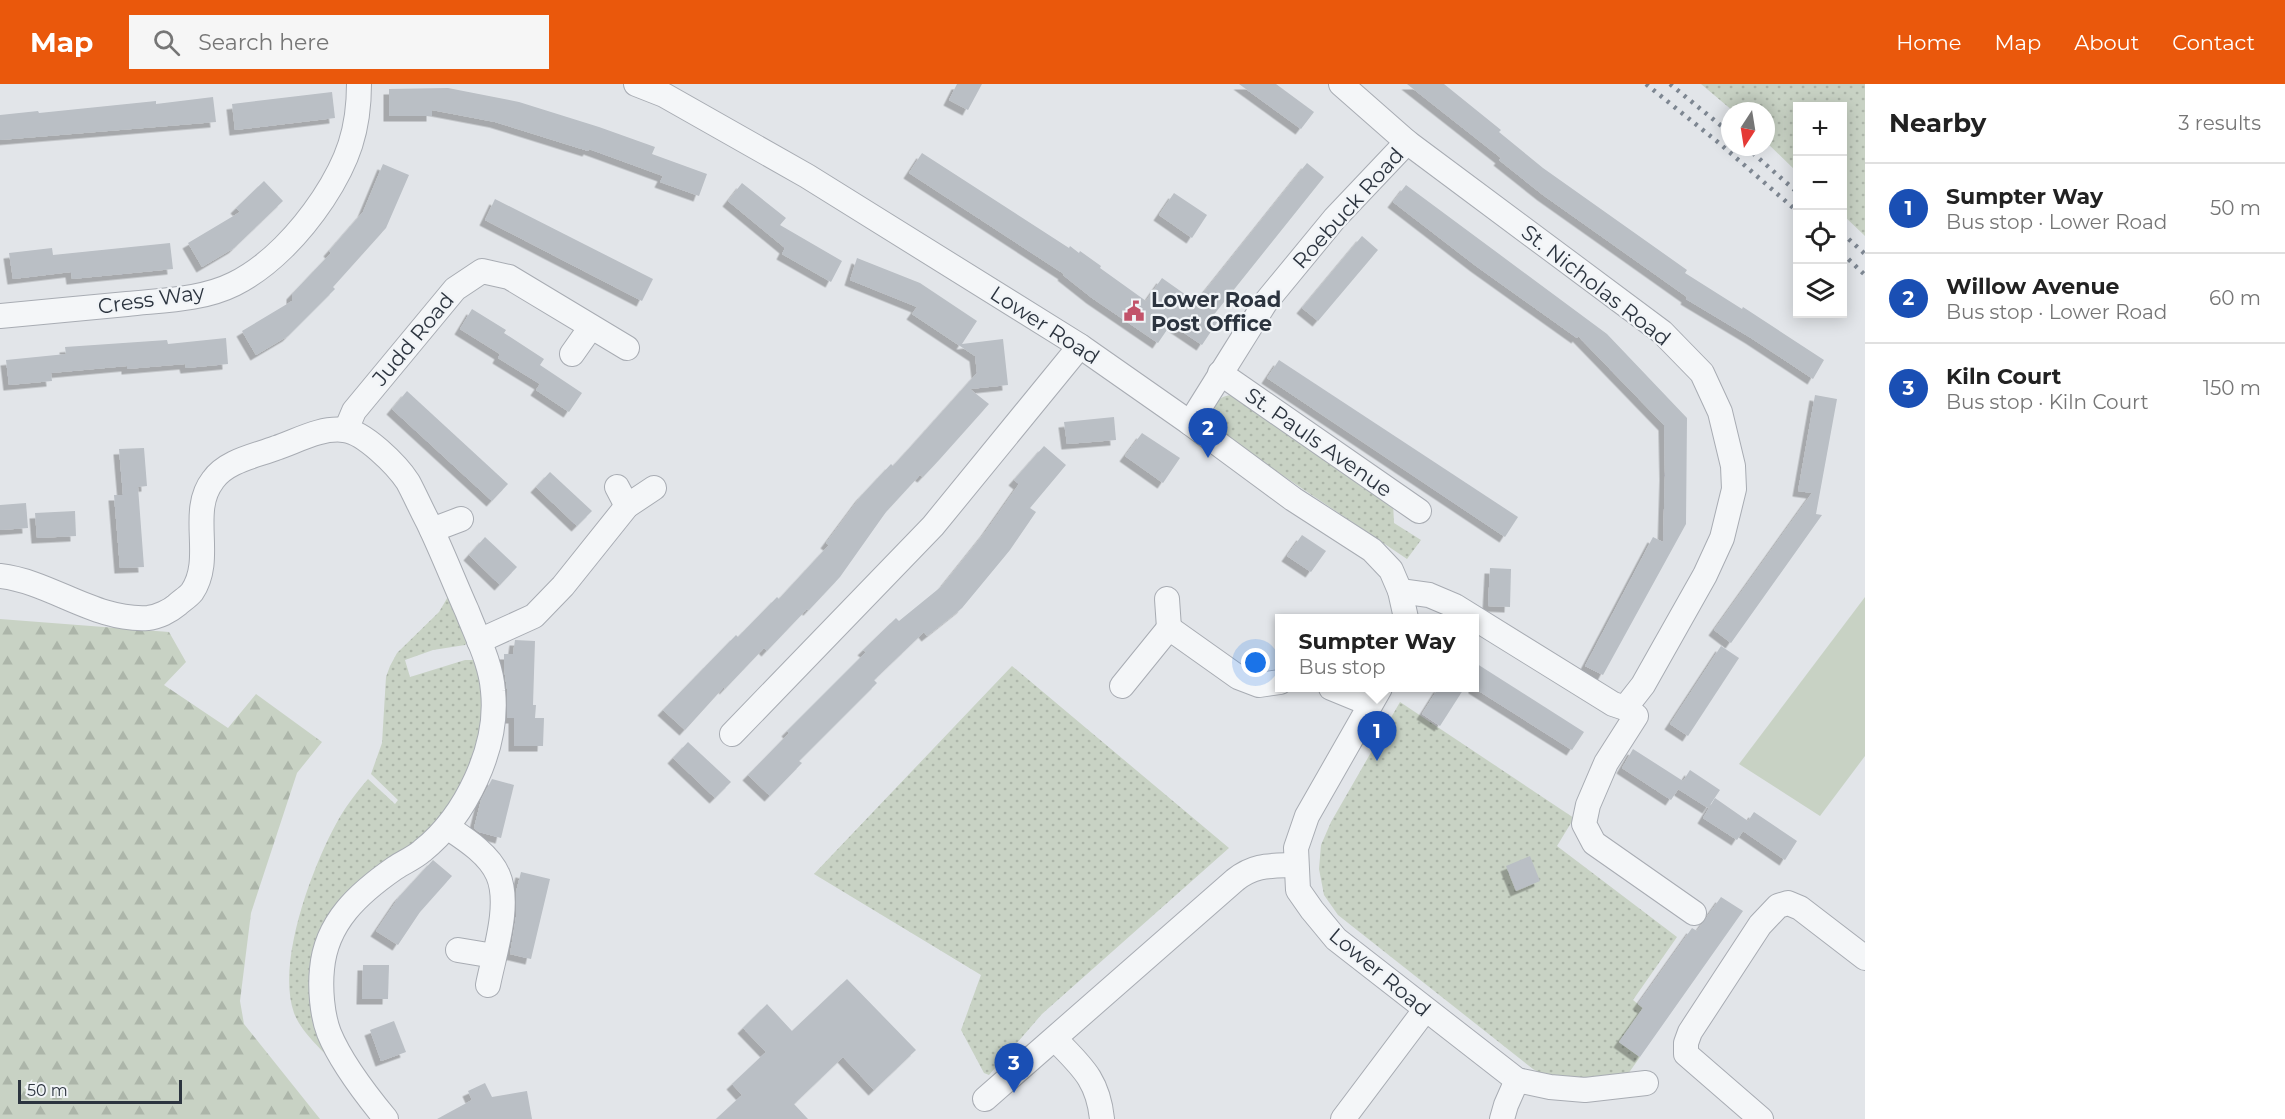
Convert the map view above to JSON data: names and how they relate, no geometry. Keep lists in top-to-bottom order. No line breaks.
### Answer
{"streets":{"street":["Roebuck Road","St. Nicholas Road","Cress Way","Lower Road","Judd Road","St. Pauls Avenue"]},"crossings":[["Roebuck Road","St. Nicholas Road"],["Roebuck Road","Lower Road"],["Roebuck Road","St. Pauls Avenue"]],"places":{"public building":["Lower Road Post Office"]},"scale_bar":"50 m","north":"bottom","page":{"header":"Map","search":"Search here","nav":["Home","Map","About","Contact"],"heading":["Nearby","3 results"],"map_buttons":["+","−"],"list":[{"mark":"1","name":"Sumpter Way","note":"Bus stop · Lower Road","value":"50 m"},{"mark":"2","name":"Willow Avenue","note":"Bus stop · Lower Road","value":"60 m"},{"mark":"3","name":"Kiln Court","note":"Bus stop · Kiln Court","value":"150 m"}],"pins":["2","1","3"],"popup":["Sumpter Way","Bus stop"],"scale":"50 m"}}
